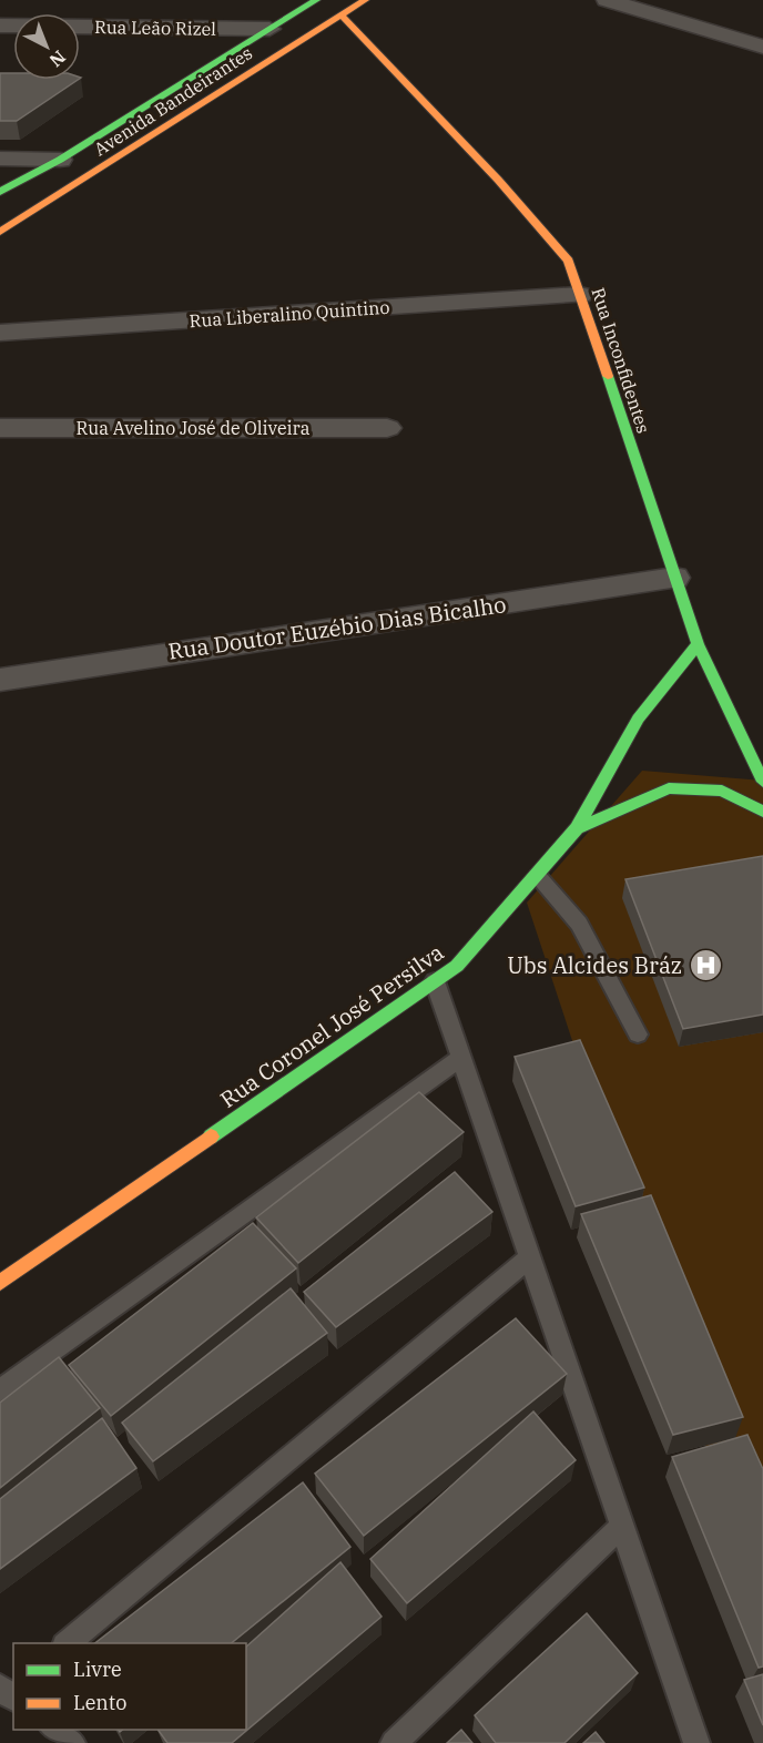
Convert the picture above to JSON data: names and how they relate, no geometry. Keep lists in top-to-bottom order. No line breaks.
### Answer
{"streets":{"street":["Rua Leão Rizel","Avenida Bandeirantes","Rua Liberalino Quintino","Rua Inconfidentes","Rua Avelino José de Oliveira","Rua Doutor Euzébio Dias Bicalho","Rua Coronel José Persilva"]},"crossings":[["Rua Leão Rizel","Avenida Bandeirantes"],["Avenida Bandeirantes","Rua Inconfidentes"],["Rua Liberalino Quintino","Rua Inconfidentes"],["Rua Inconfidentes","Rua Doutor Euzébio Dias Bicalho"],["Rua Inconfidentes","Rua Coronel José Persilva"]],"places":{"hospital":["Ubs Alcides Bráz"]},"legend":["Livre","Lento"],"north":"bottom right"}
